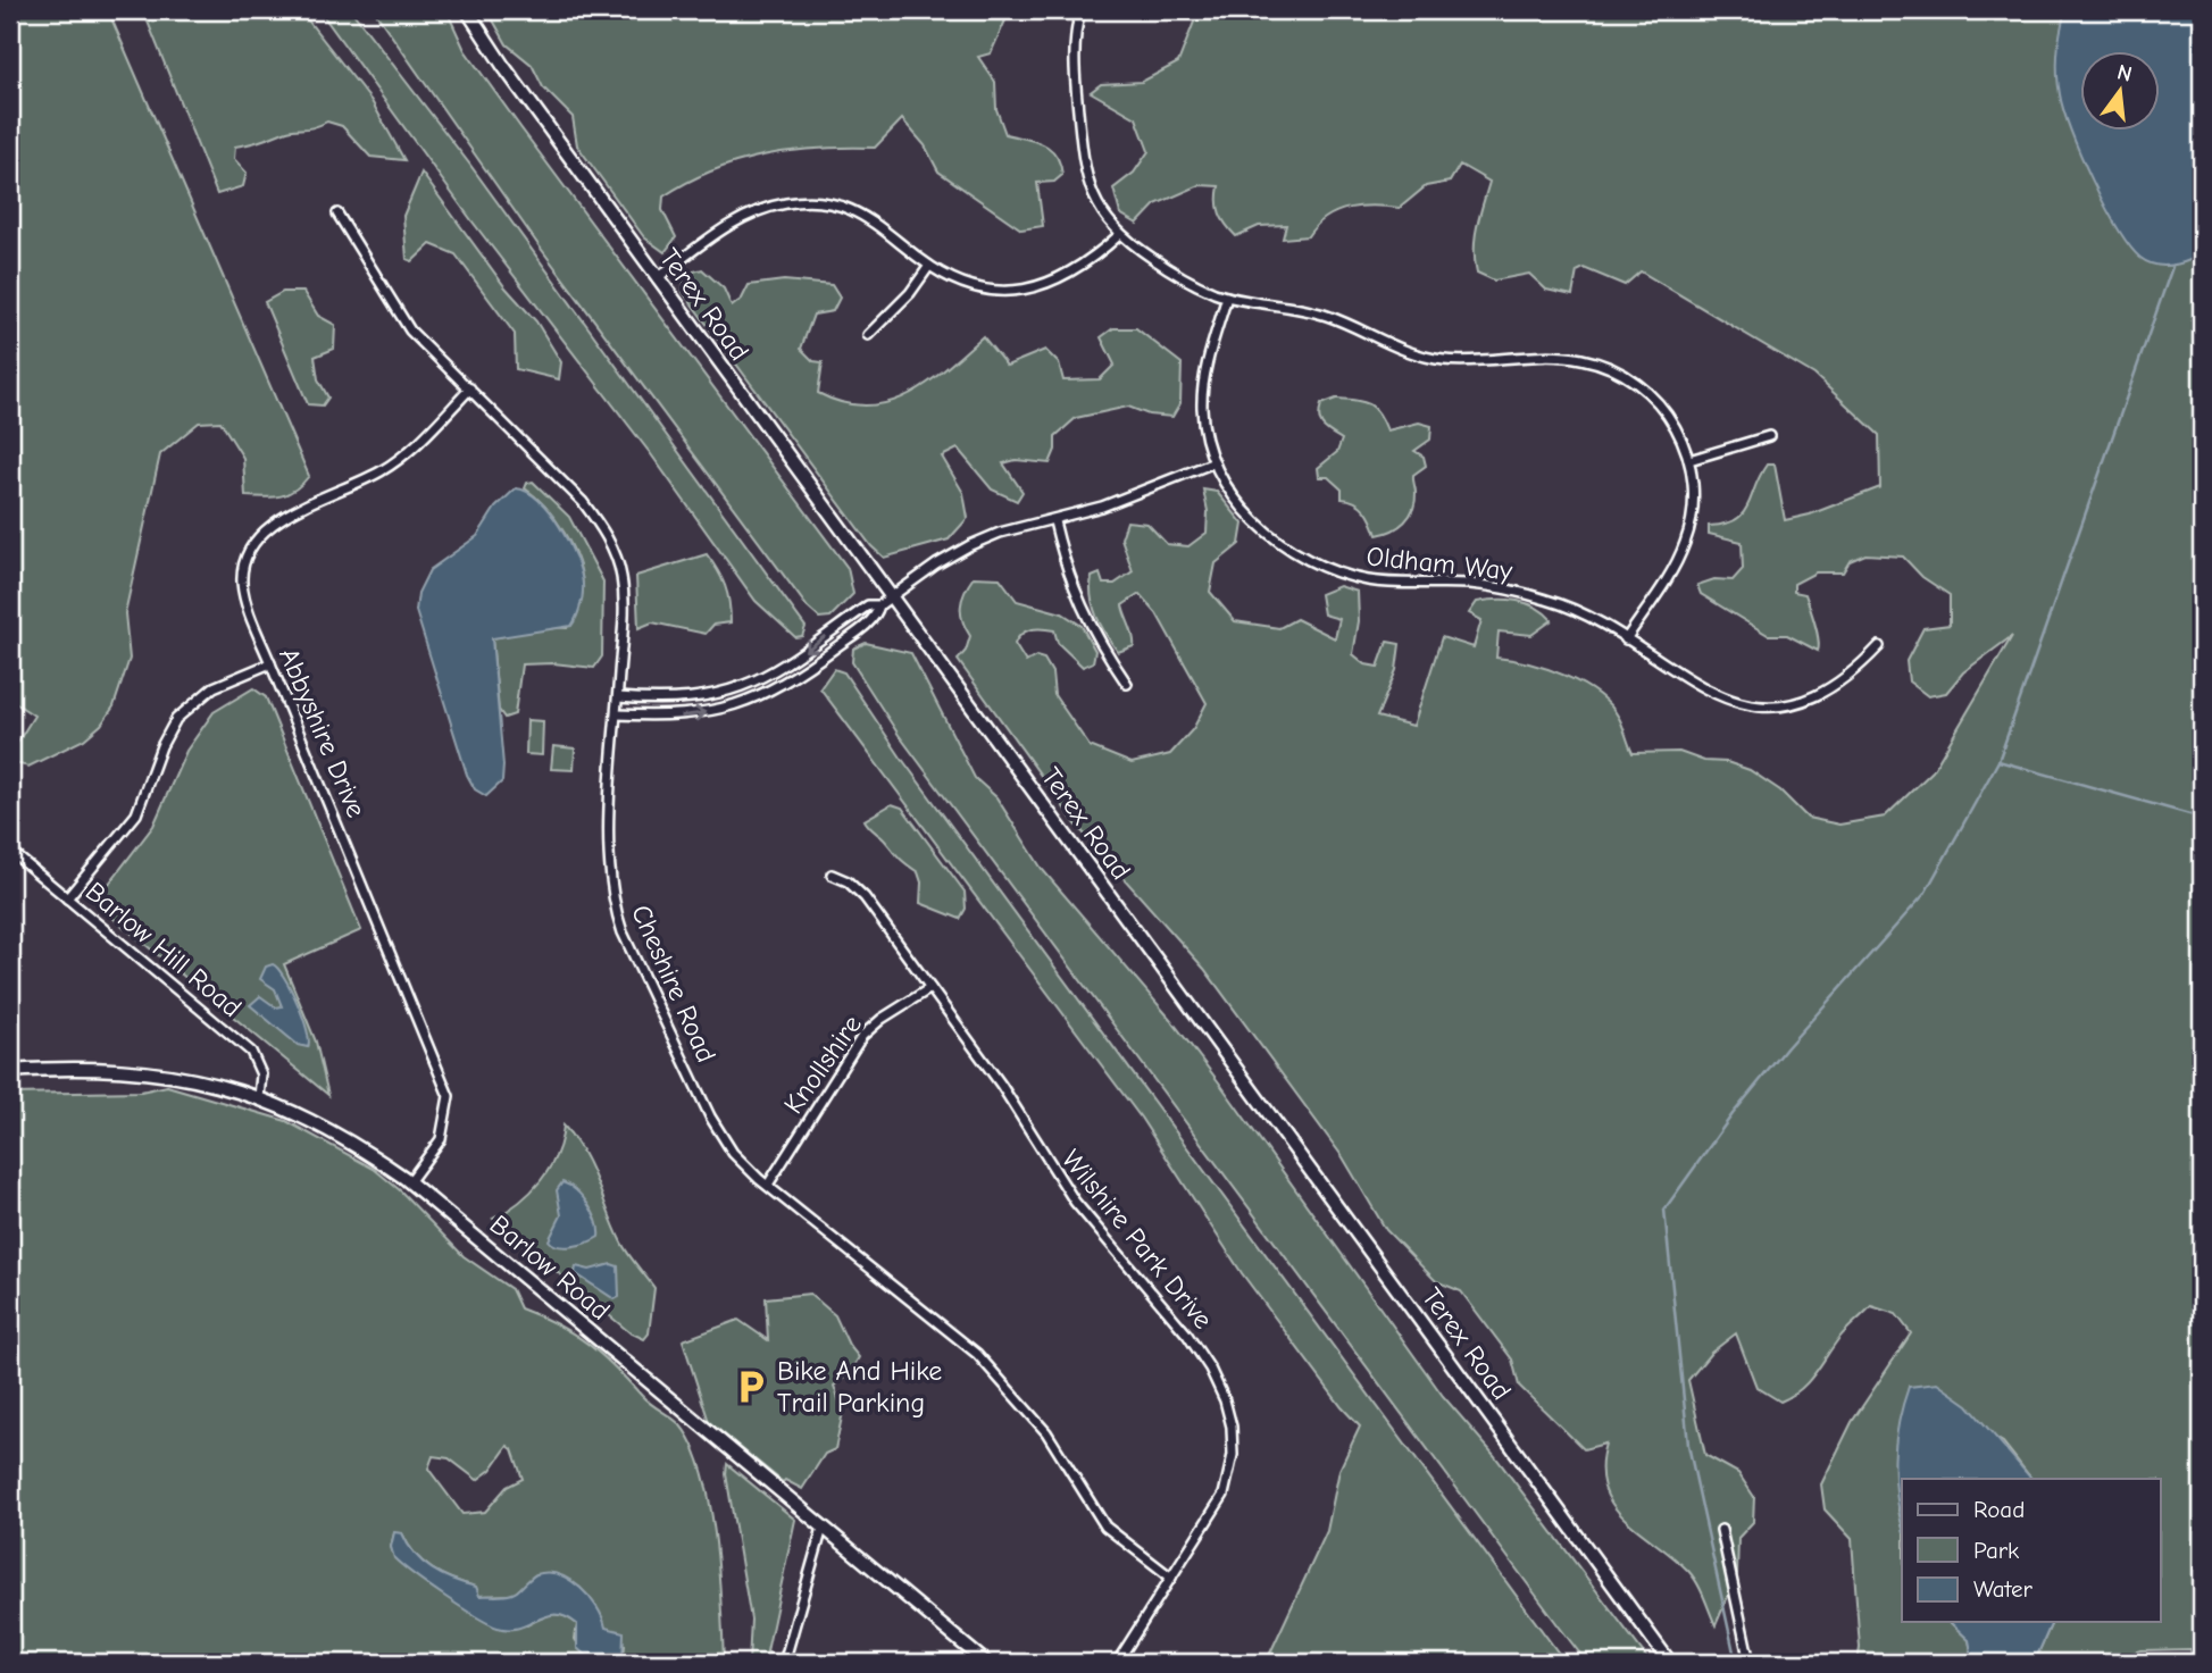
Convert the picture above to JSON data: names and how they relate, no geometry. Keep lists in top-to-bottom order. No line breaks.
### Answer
{"streets":{"main road":["Terex Road","Barlow Road"],"street":["Oldham Way","Abbyshire Drive","Barlow Hill Road","Cheshire Road","Knollshire","Wilshire Park Drive"]},"crossings":[["Abbyshire Drive","Cheshire Road"],["Abbyshire Drive","Barlow Road"],["Barlow Hill Road","Barlow Road"],["Cheshire Road","Knollshire"],["Cheshire Road","Wilshire Park Drive"],["Knollshire","Wilshire Park Drive"]],"places":{"parking":["Bike And Hike Trail Parking"]},"legend":["Road","Park","Water"],"north":"top"}
